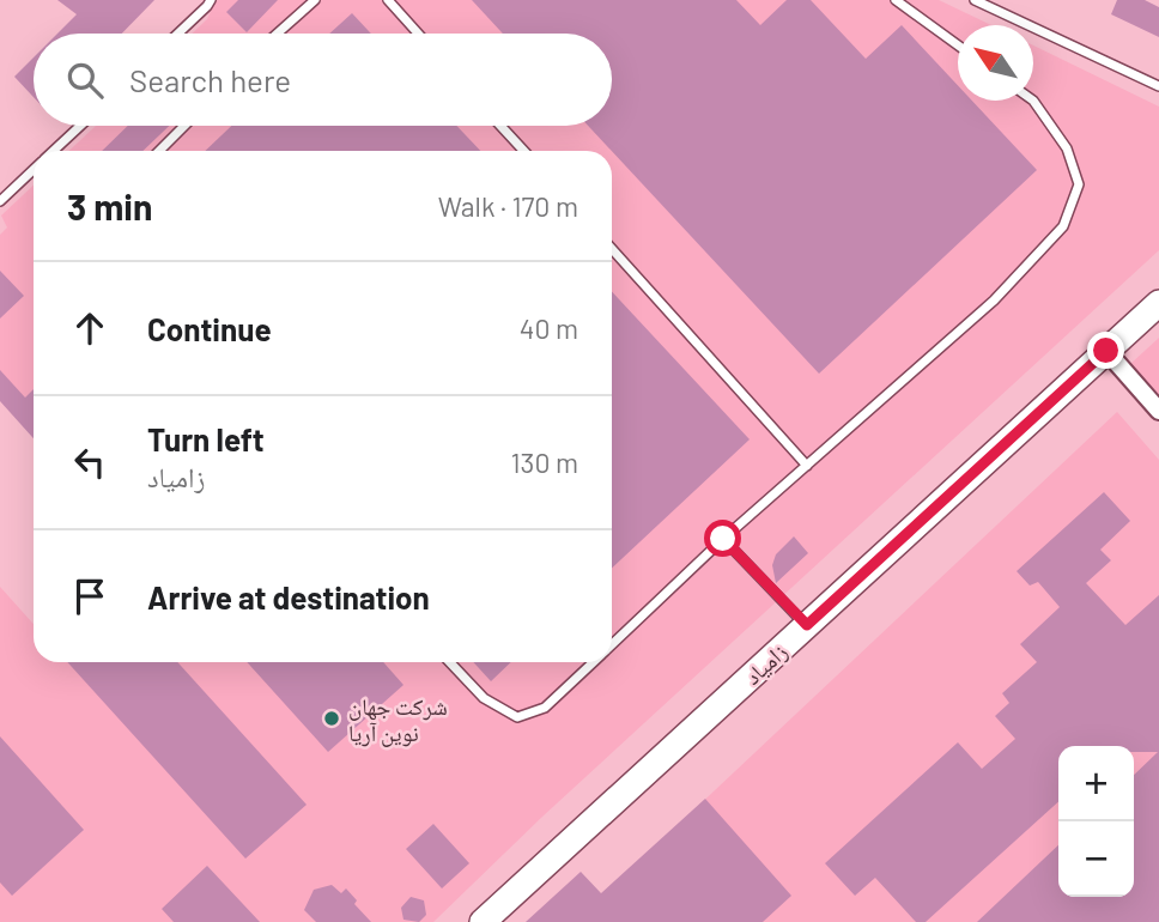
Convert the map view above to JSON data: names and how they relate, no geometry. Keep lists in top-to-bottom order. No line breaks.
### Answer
{"streets":{"street":["زامیاد"]},"places":["شرکت جهان نوین آریا"],"north":"top left","page":{"search":"Search here","heading":["3 min","Walk · 170 m"],"list":[["Continue","40 m"],["Turn left","زامیاد","130 m"],"Arrive at destination"],"map_buttons":["+","−"]}}
